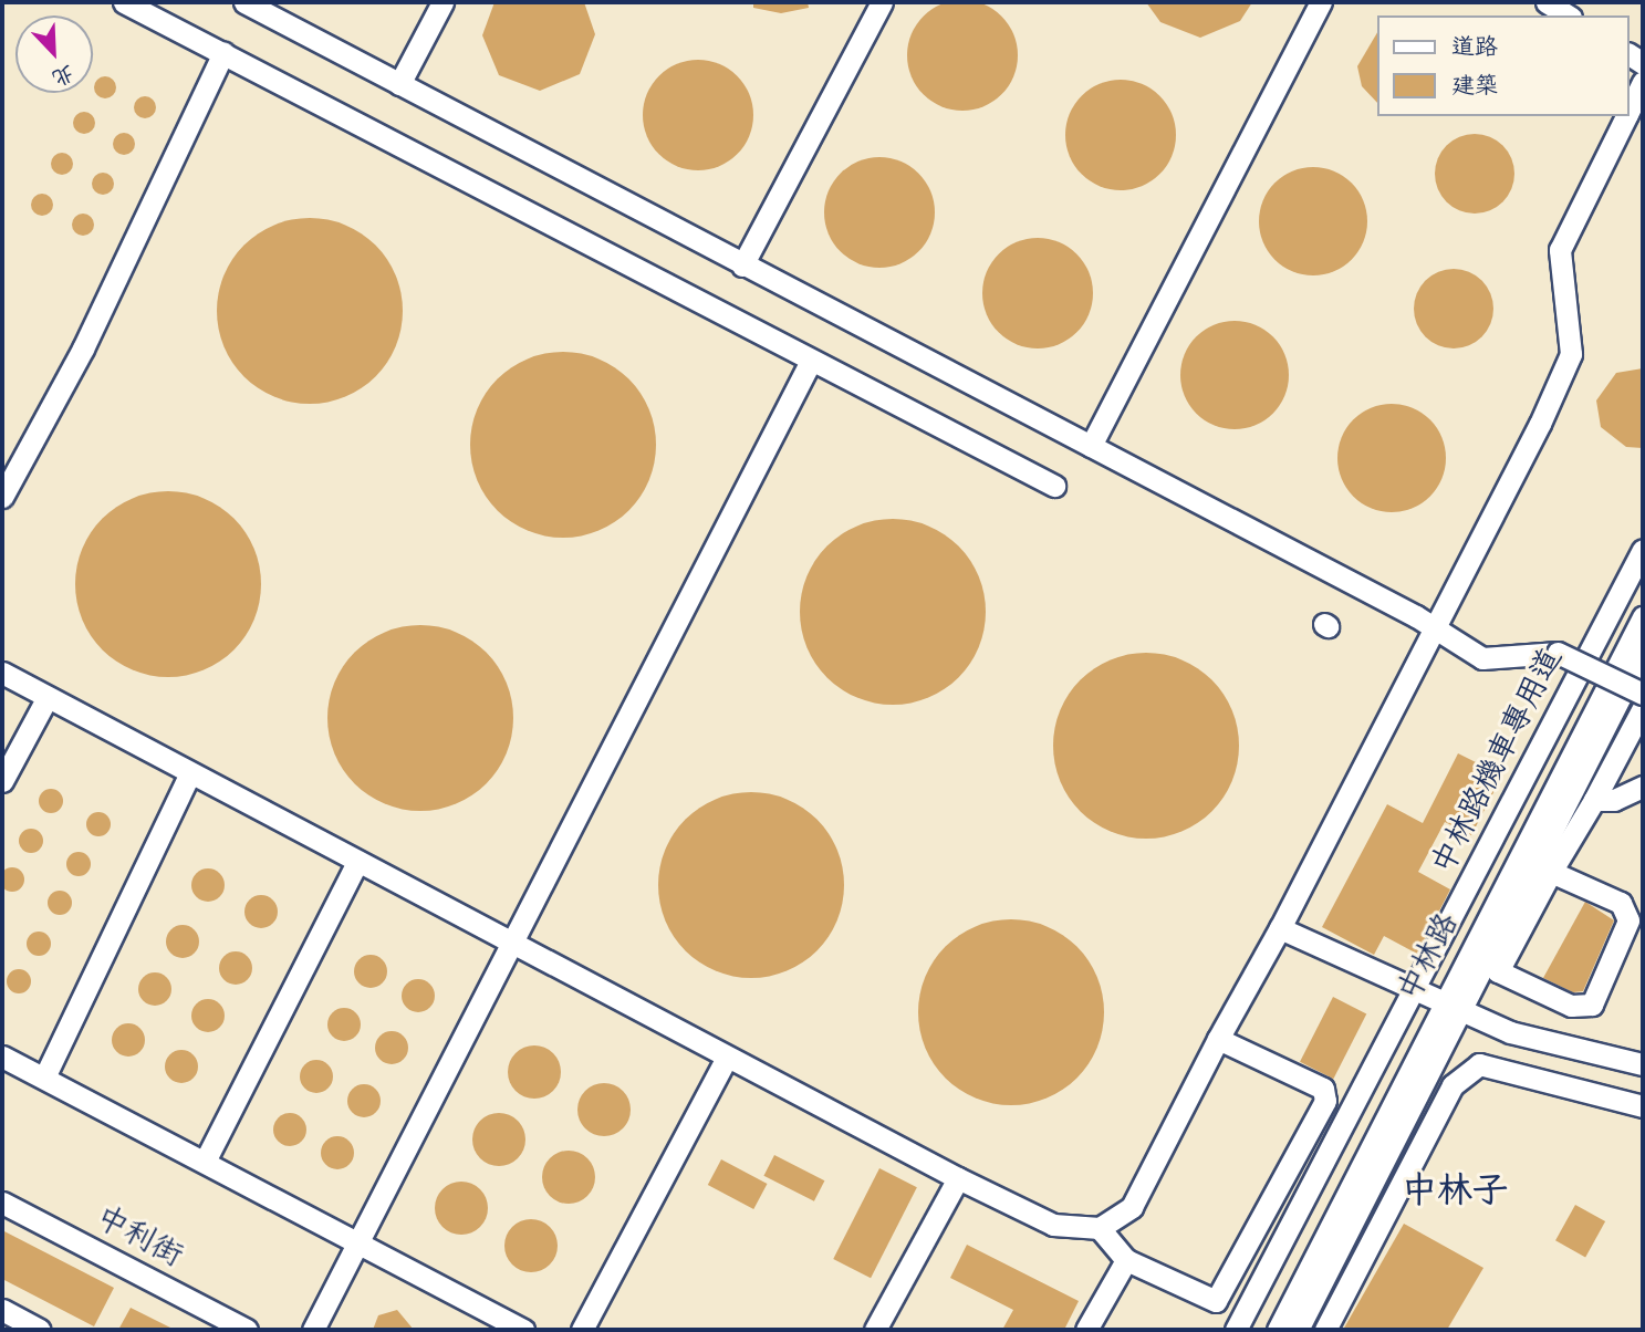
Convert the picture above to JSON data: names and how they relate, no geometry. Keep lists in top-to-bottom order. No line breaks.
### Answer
{"streets":{"street":["中林路機車專用道","中林路","中利街"]},"crossings":[["中林路機車專用道","中林路"]],"districts":["中林子"],"legend":["道路","建築"],"north":"bottom right"}
